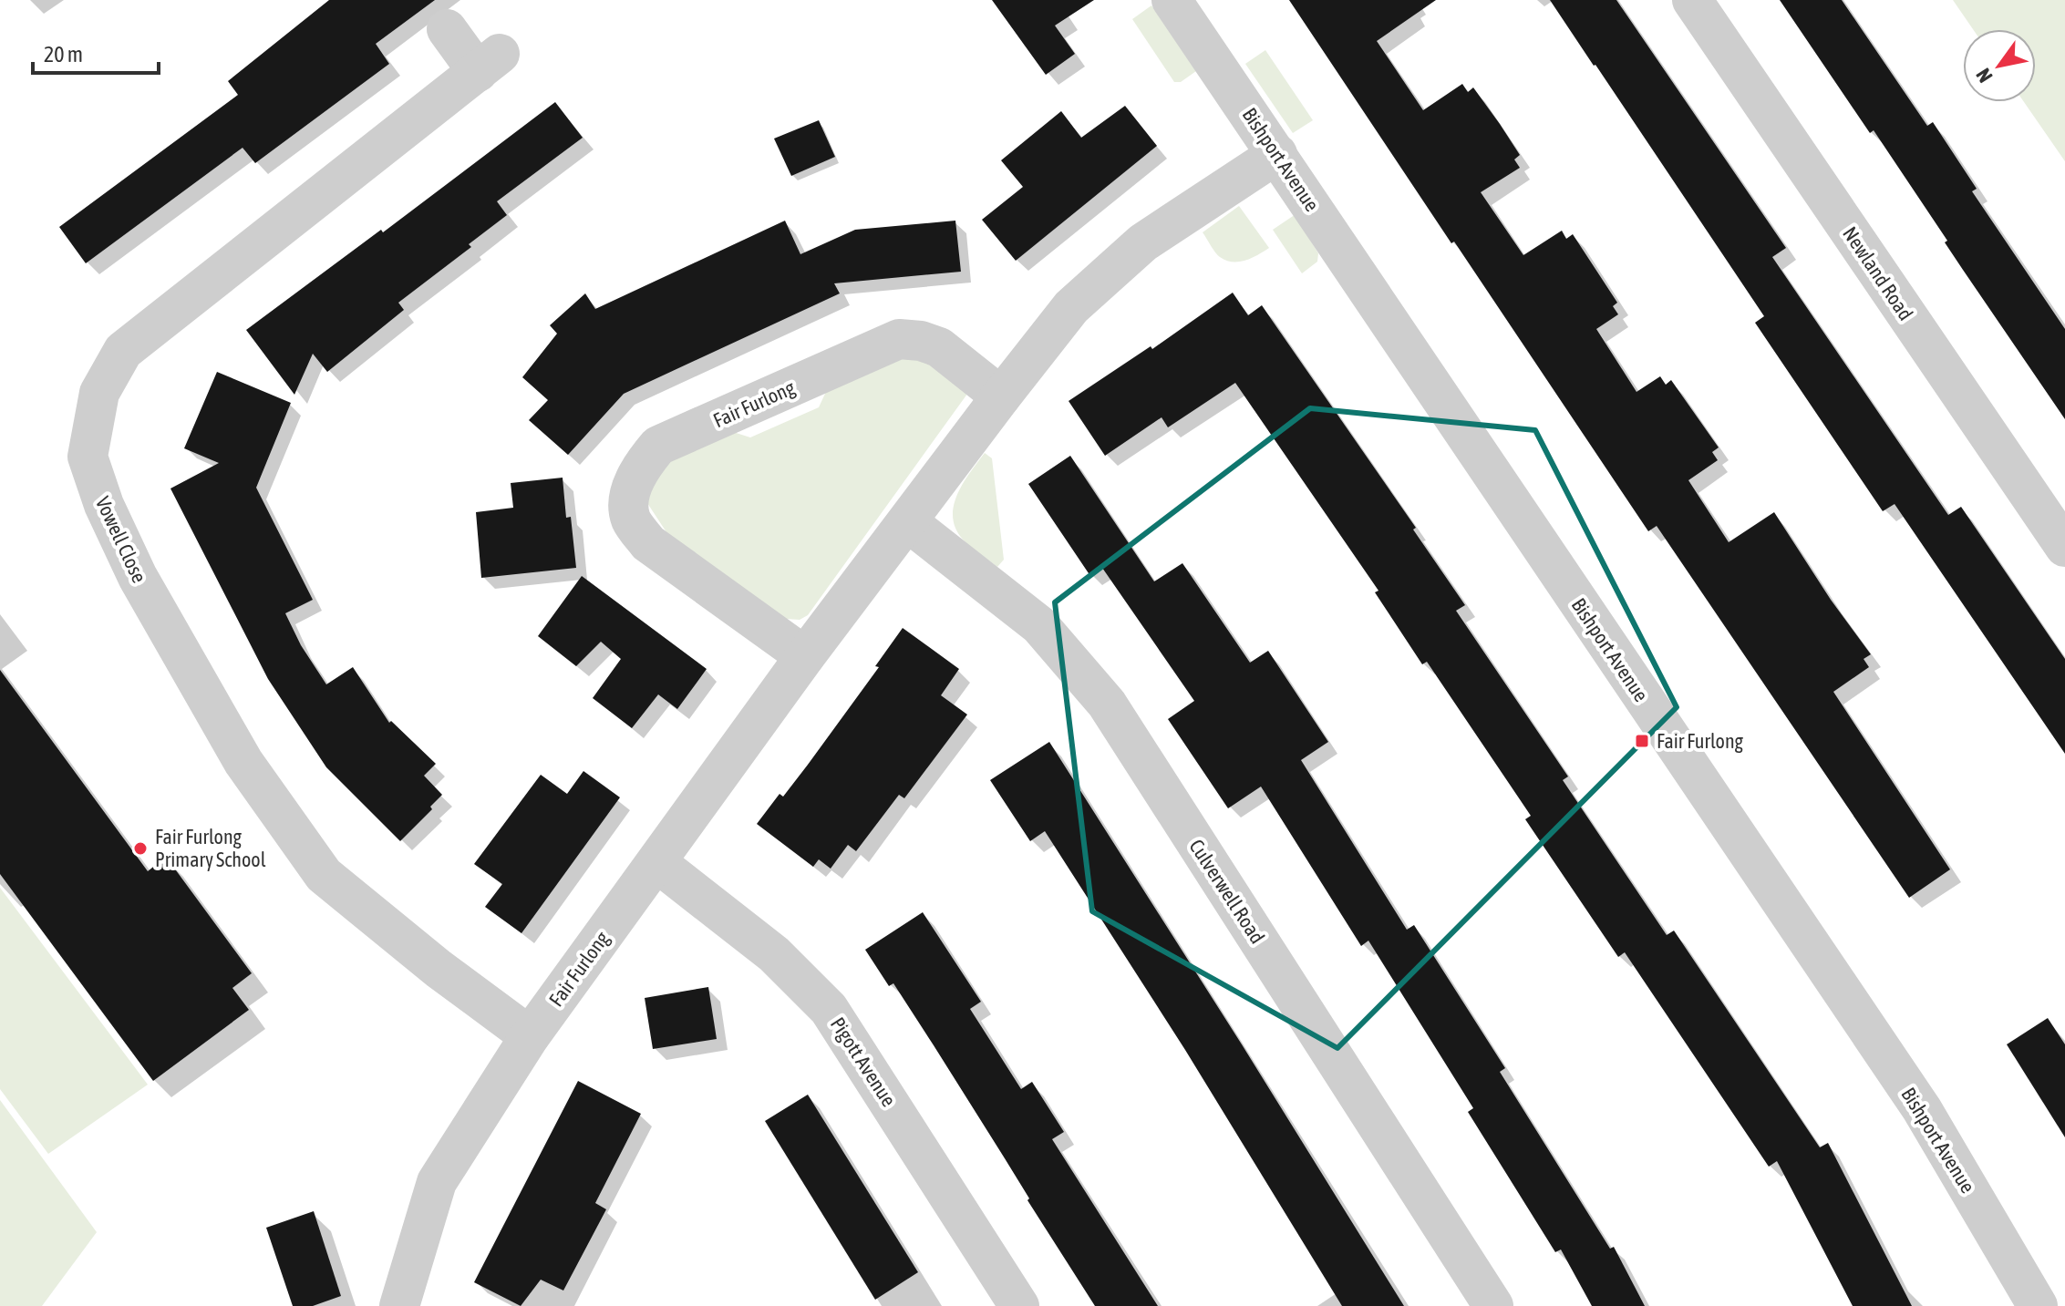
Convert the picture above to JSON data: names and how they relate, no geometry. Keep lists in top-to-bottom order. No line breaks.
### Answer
{"streets":{"street":["Bishport Avenue","Newland Road","Fair Furlong","Vowell Close","Culverwell Road","Pigott Avenue"]},"crossings":[["Bishport Avenue","Fair Furlong"],["Fair Furlong","Vowell Close"],["Fair Furlong","Culverwell Road"],["Fair Furlong","Pigott Avenue"]],"places":{"transit":["Fair Furlong"],"other":["Fair Furlong Primary School"]},"scale_bar":"20 m","north":"bottom left"}
